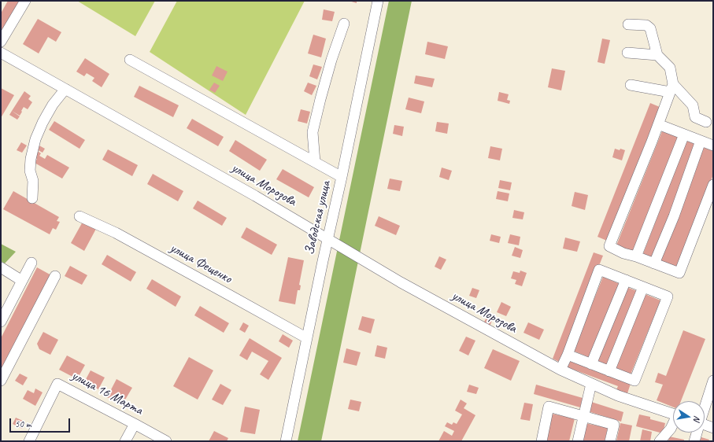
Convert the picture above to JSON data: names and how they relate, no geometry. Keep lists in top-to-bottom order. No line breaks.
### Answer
{"streets":{"street":["улица Морозова","Заводская улица","улица Фещенко","улица 16 Марта"]},"crossings":[["улица Морозова","Заводская улица"],["Заводская улица","улица Фещенко"]],"scale_bar":"50 m","north":"right"}
